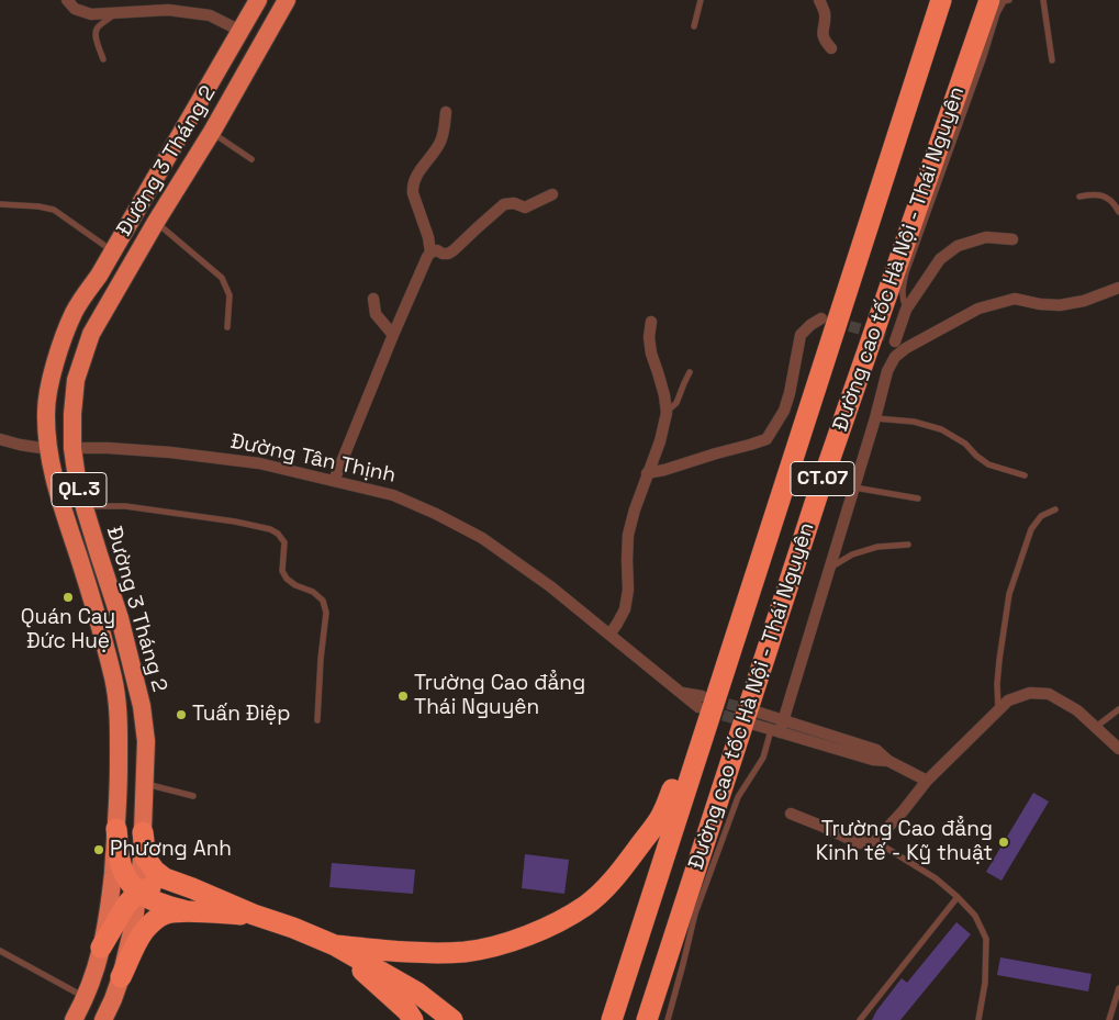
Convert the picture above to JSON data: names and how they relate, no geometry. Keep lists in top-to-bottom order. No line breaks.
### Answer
{"streets":{"highway":["Đường 3 Tháng 2","Đường cao tốc Hà Nội - Thái Nguyên","CT.07","QL.3"],"street":["Đường Tân Thịnh"]},"crossings":[["Đường 3 Tháng 2","Đường Tân Thịnh"]],"places":["Quán Cay Đức Huệ","Trường Cao đẳng Thái Nguyên","Tuấn Điệp","Trường Cao đẳng Kinh tế - Kỹ thuật","Phương Anh"]}
